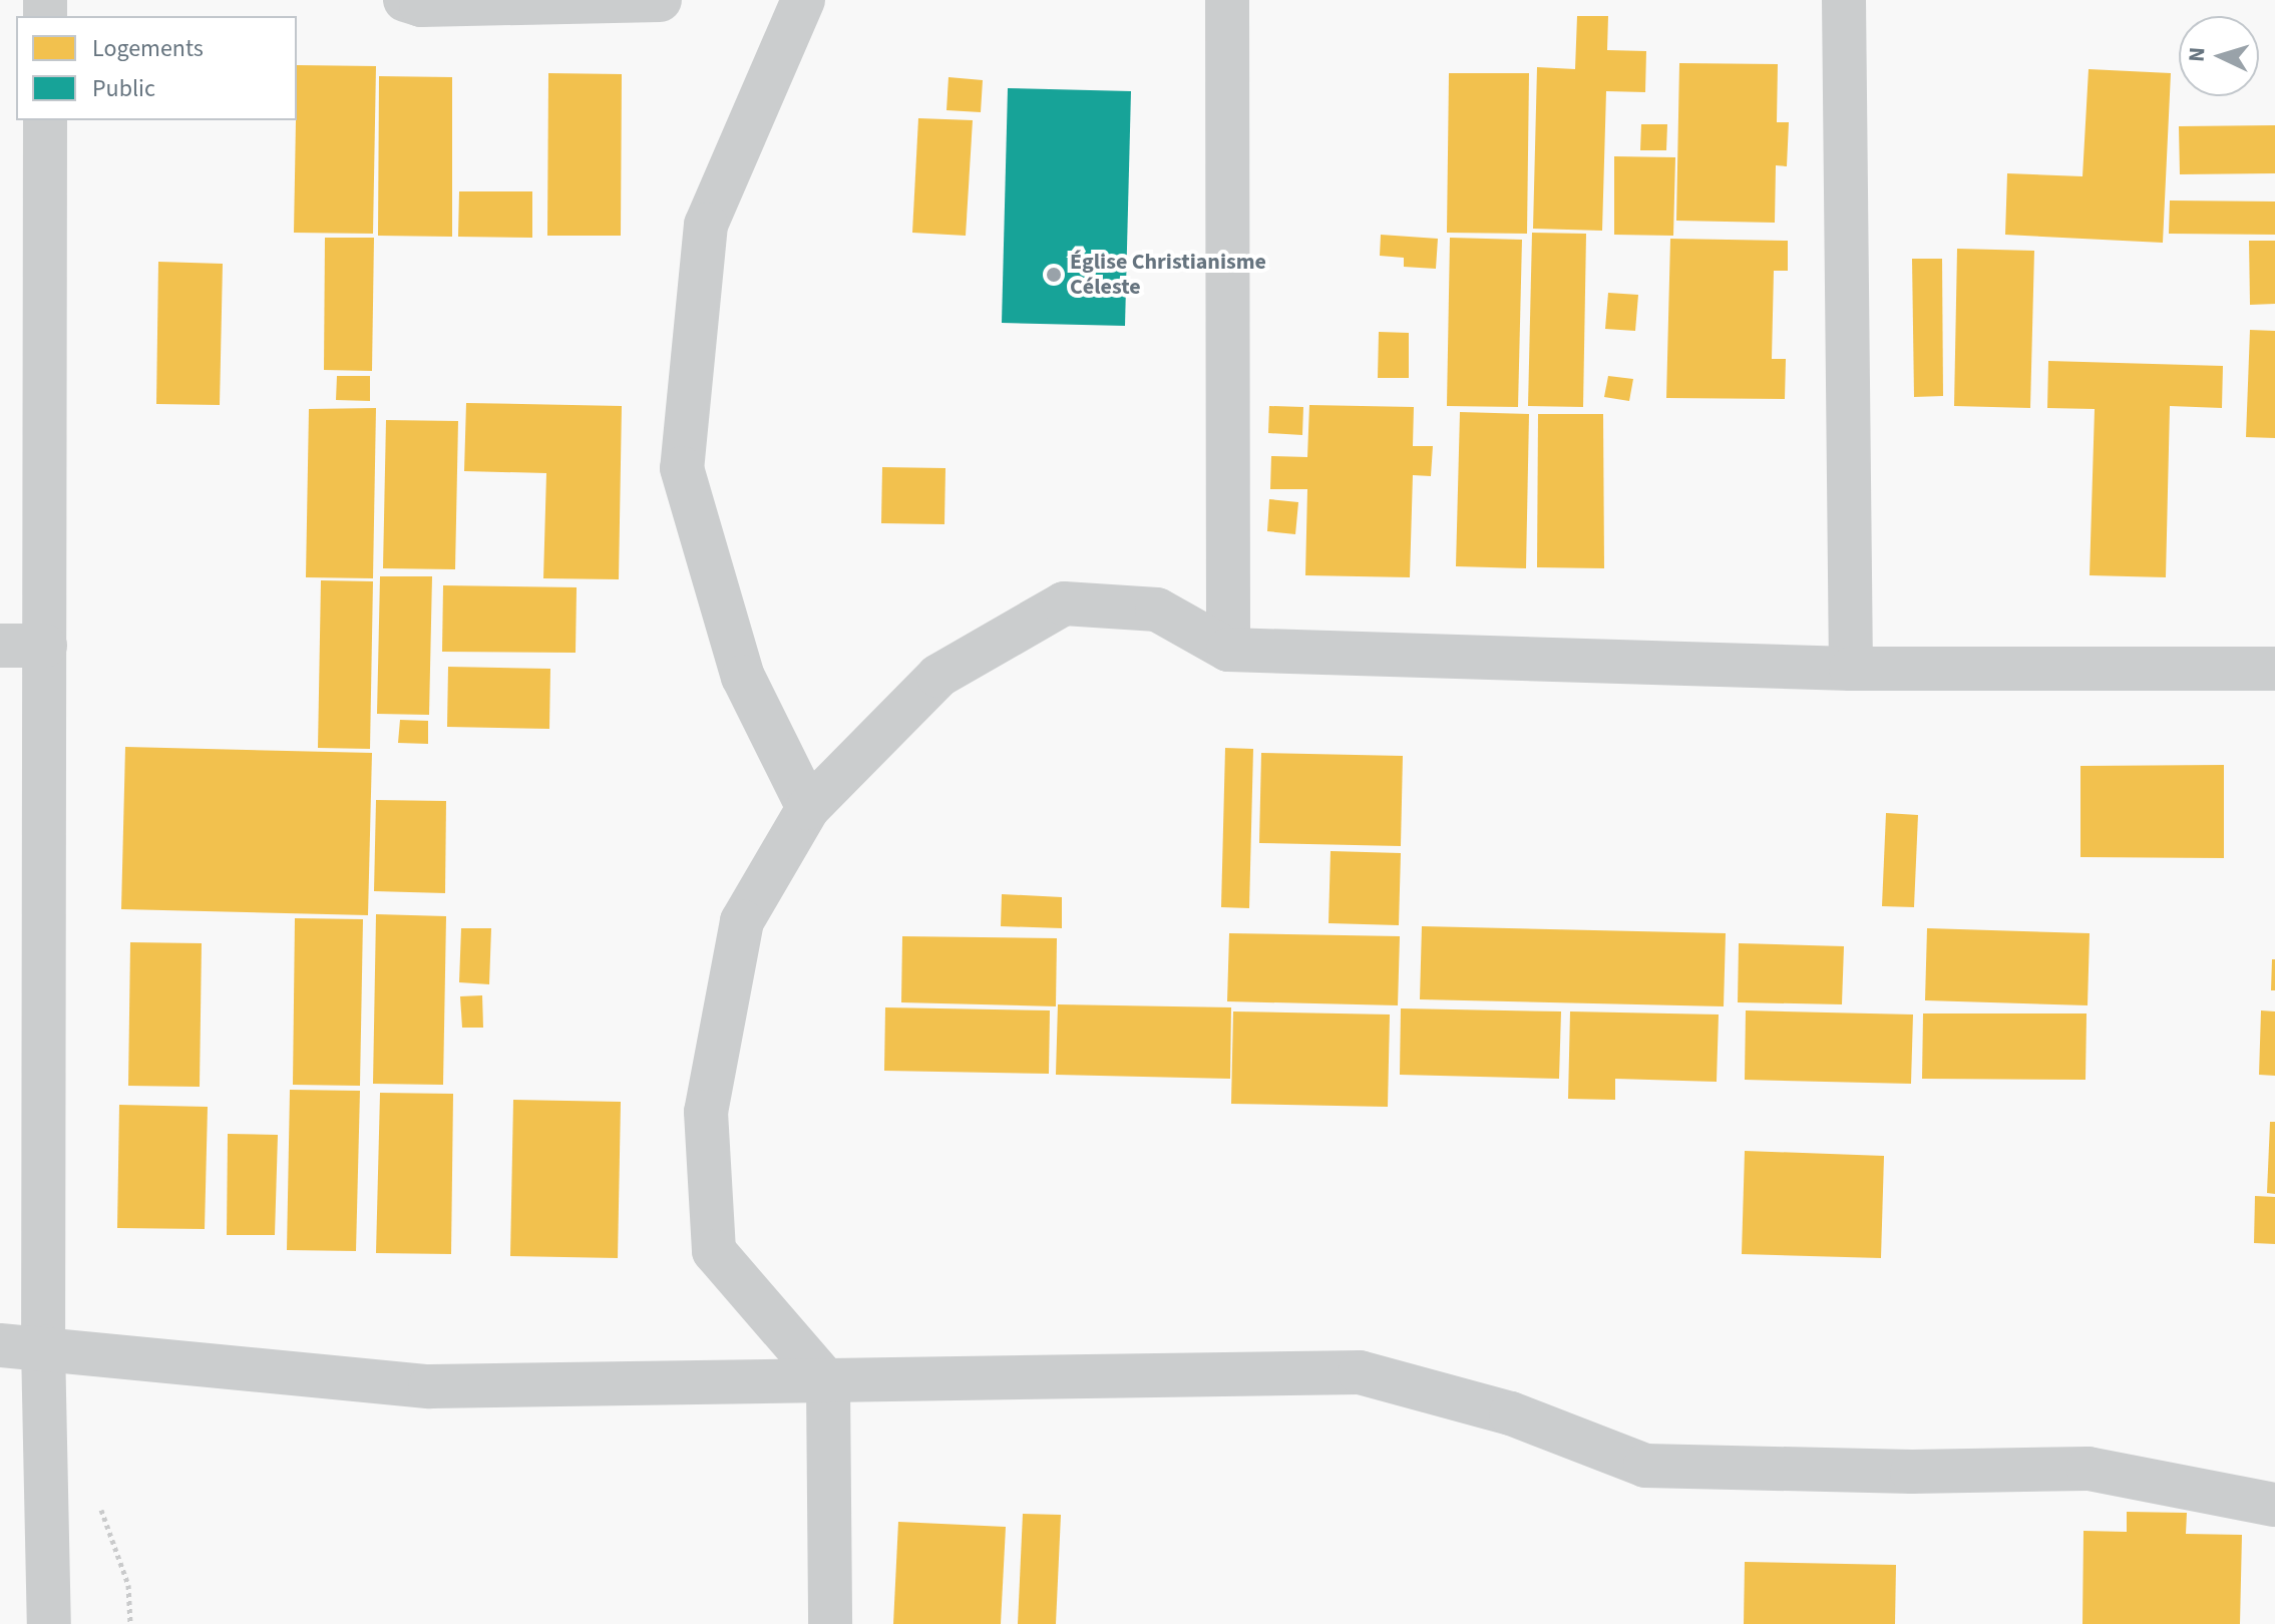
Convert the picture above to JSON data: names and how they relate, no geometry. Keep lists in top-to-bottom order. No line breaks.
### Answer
{"places":["Église Christianisme Céleste"],"legend":["Logements","Public"],"north":"left"}
